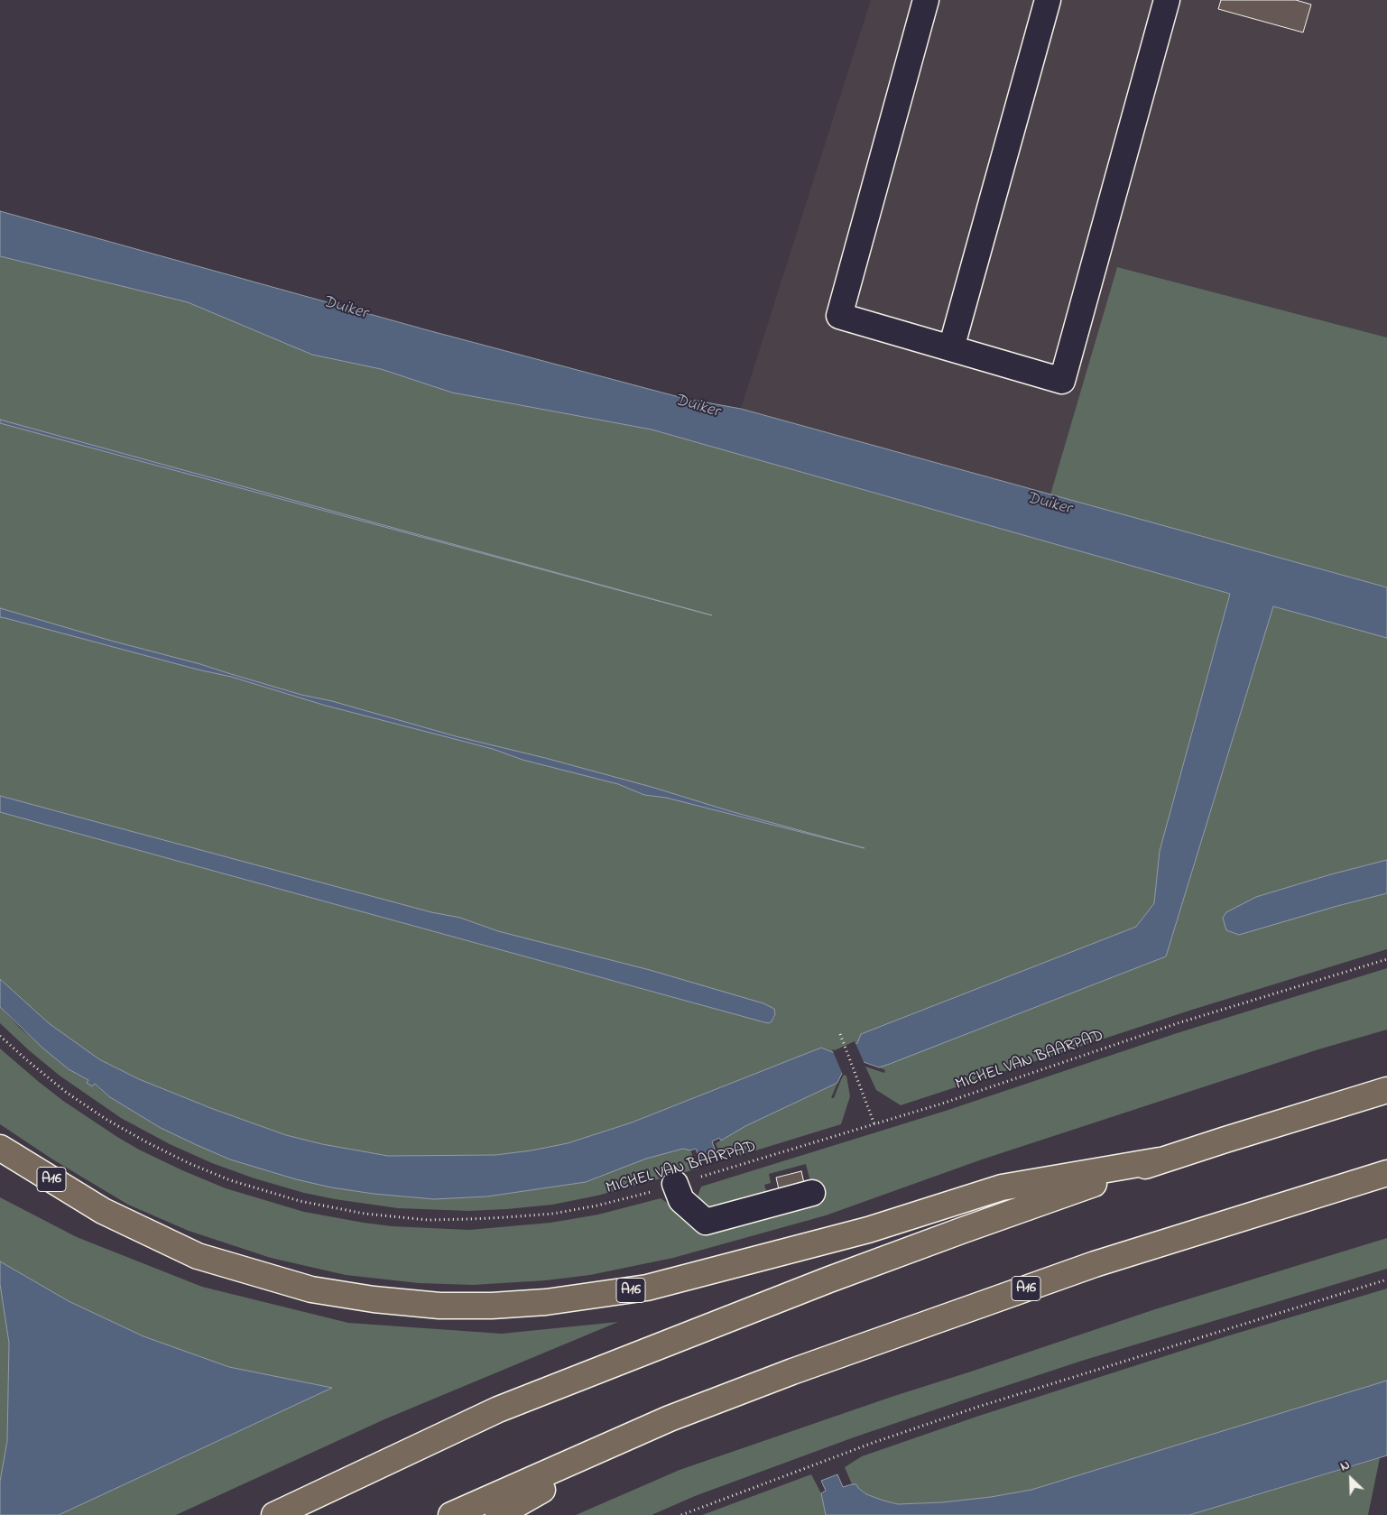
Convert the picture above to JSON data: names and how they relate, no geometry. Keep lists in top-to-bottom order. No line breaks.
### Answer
{"streets":{"highway":["A16"],"path":["MICHEL VAN BAARPAD"]},"water":["Duiker"],"north":"top left"}
